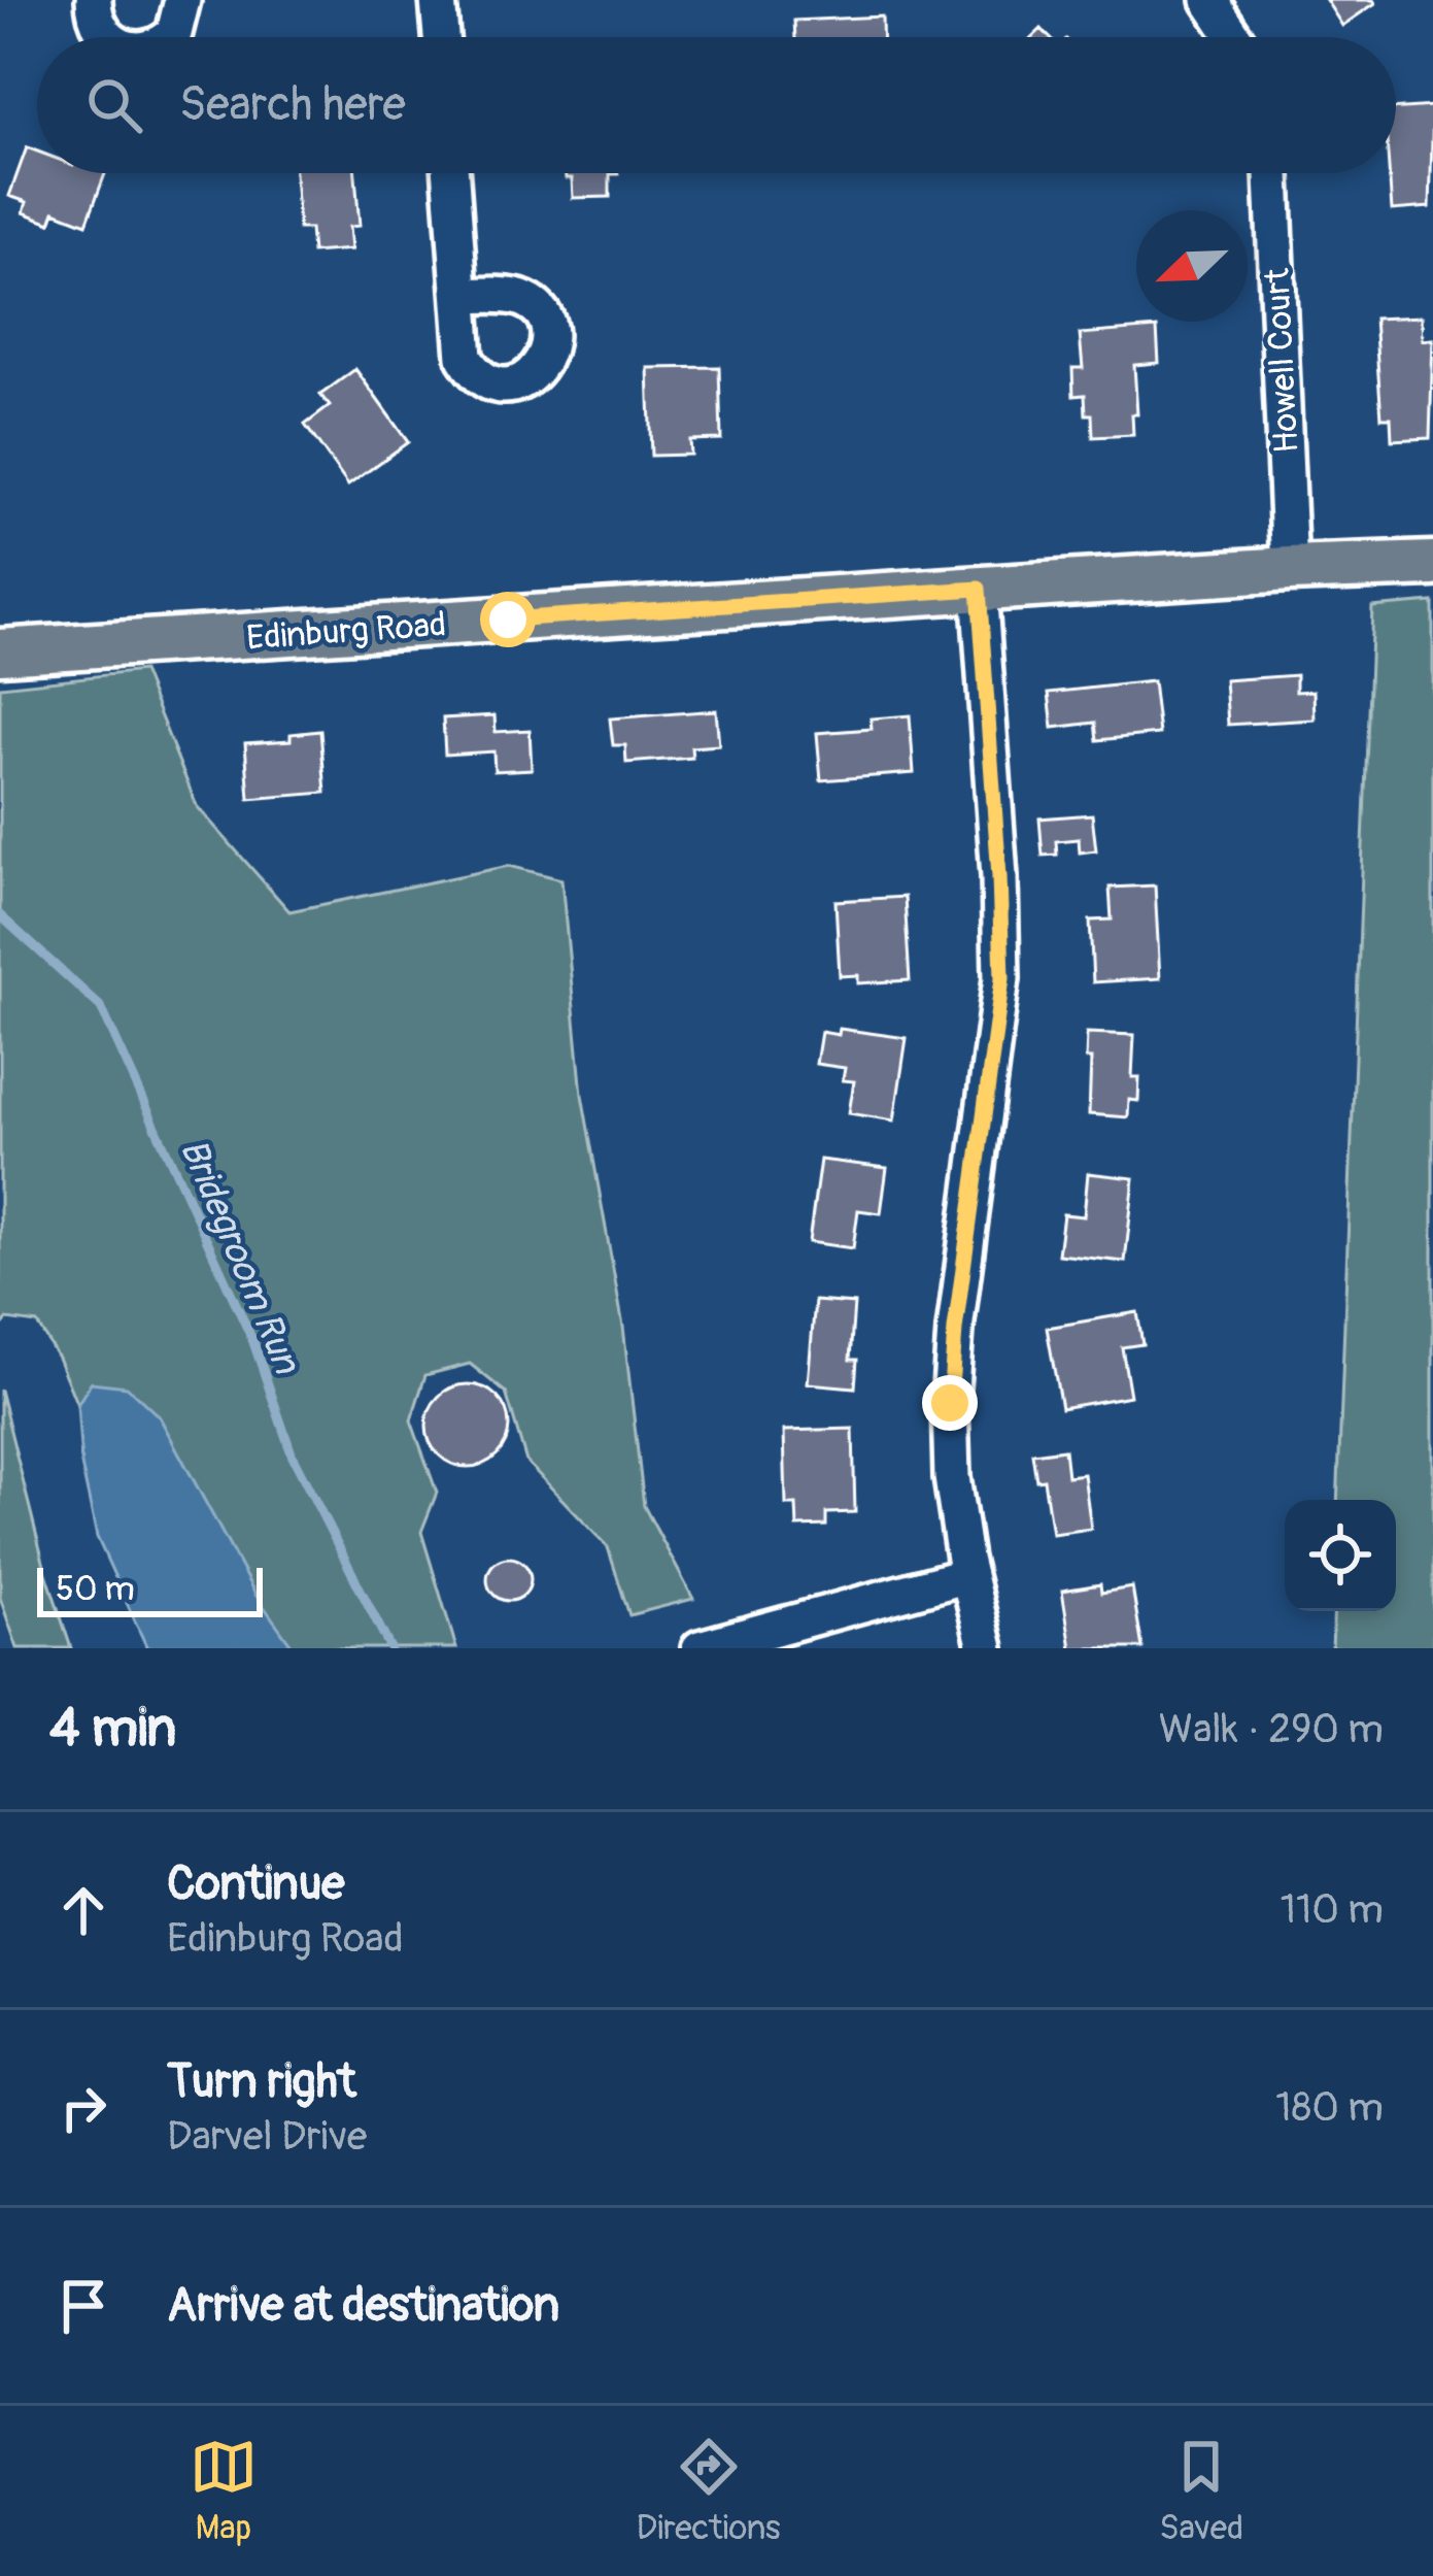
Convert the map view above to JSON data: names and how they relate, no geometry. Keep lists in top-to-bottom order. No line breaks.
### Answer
{"streets":{"main road":["Edinburg Road"],"street":["Howell Court"]},"crossings":[["Howell Court","Edinburg Road"]],"water":["Bridegroom Run"],"scale_bar":"50 m","north":"bottom left","page":{"search":"Search here","scale":"50 m","heading":["4 min","Walk · 290 m"],"list":[["Continue","Edinburg Road","110 m"],["Turn right","Darvel Drive","180 m"],"Arrive at destination"],"nav":["Map","Directions","Saved"]}}
